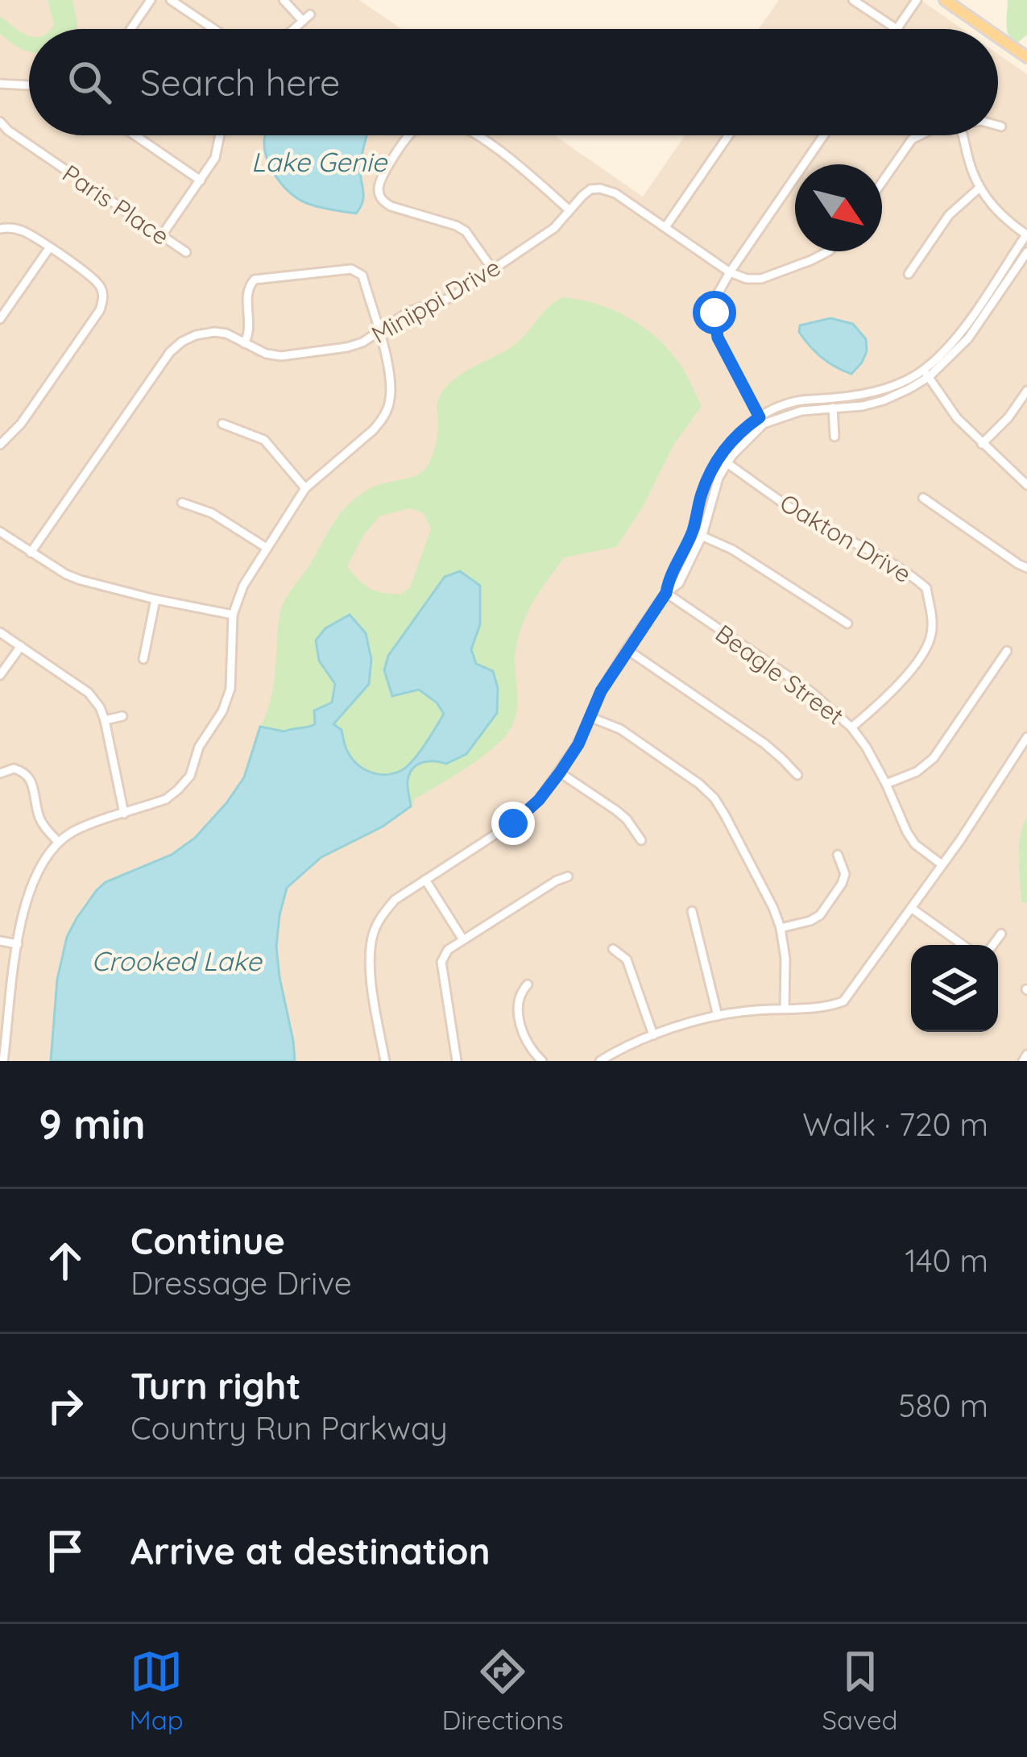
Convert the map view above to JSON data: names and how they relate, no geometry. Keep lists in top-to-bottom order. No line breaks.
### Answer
{"streets":{"street":["Paris Place","Minippi Drive","Oakton Drive","Beagle Street"]},"crossings":[["Oakton Drive","Beagle Street"]],"water":["Lake Genie","Crooked Lake"],"north":"bottom right","page":{"search":"Search here","heading":["9 min","Walk · 720 m"],"list":[["Continue","Dressage Drive","140 m"],["Turn right","Country Run Parkway","580 m"],"Arrive at destination"],"nav":["Map","Directions","Saved"]}}
